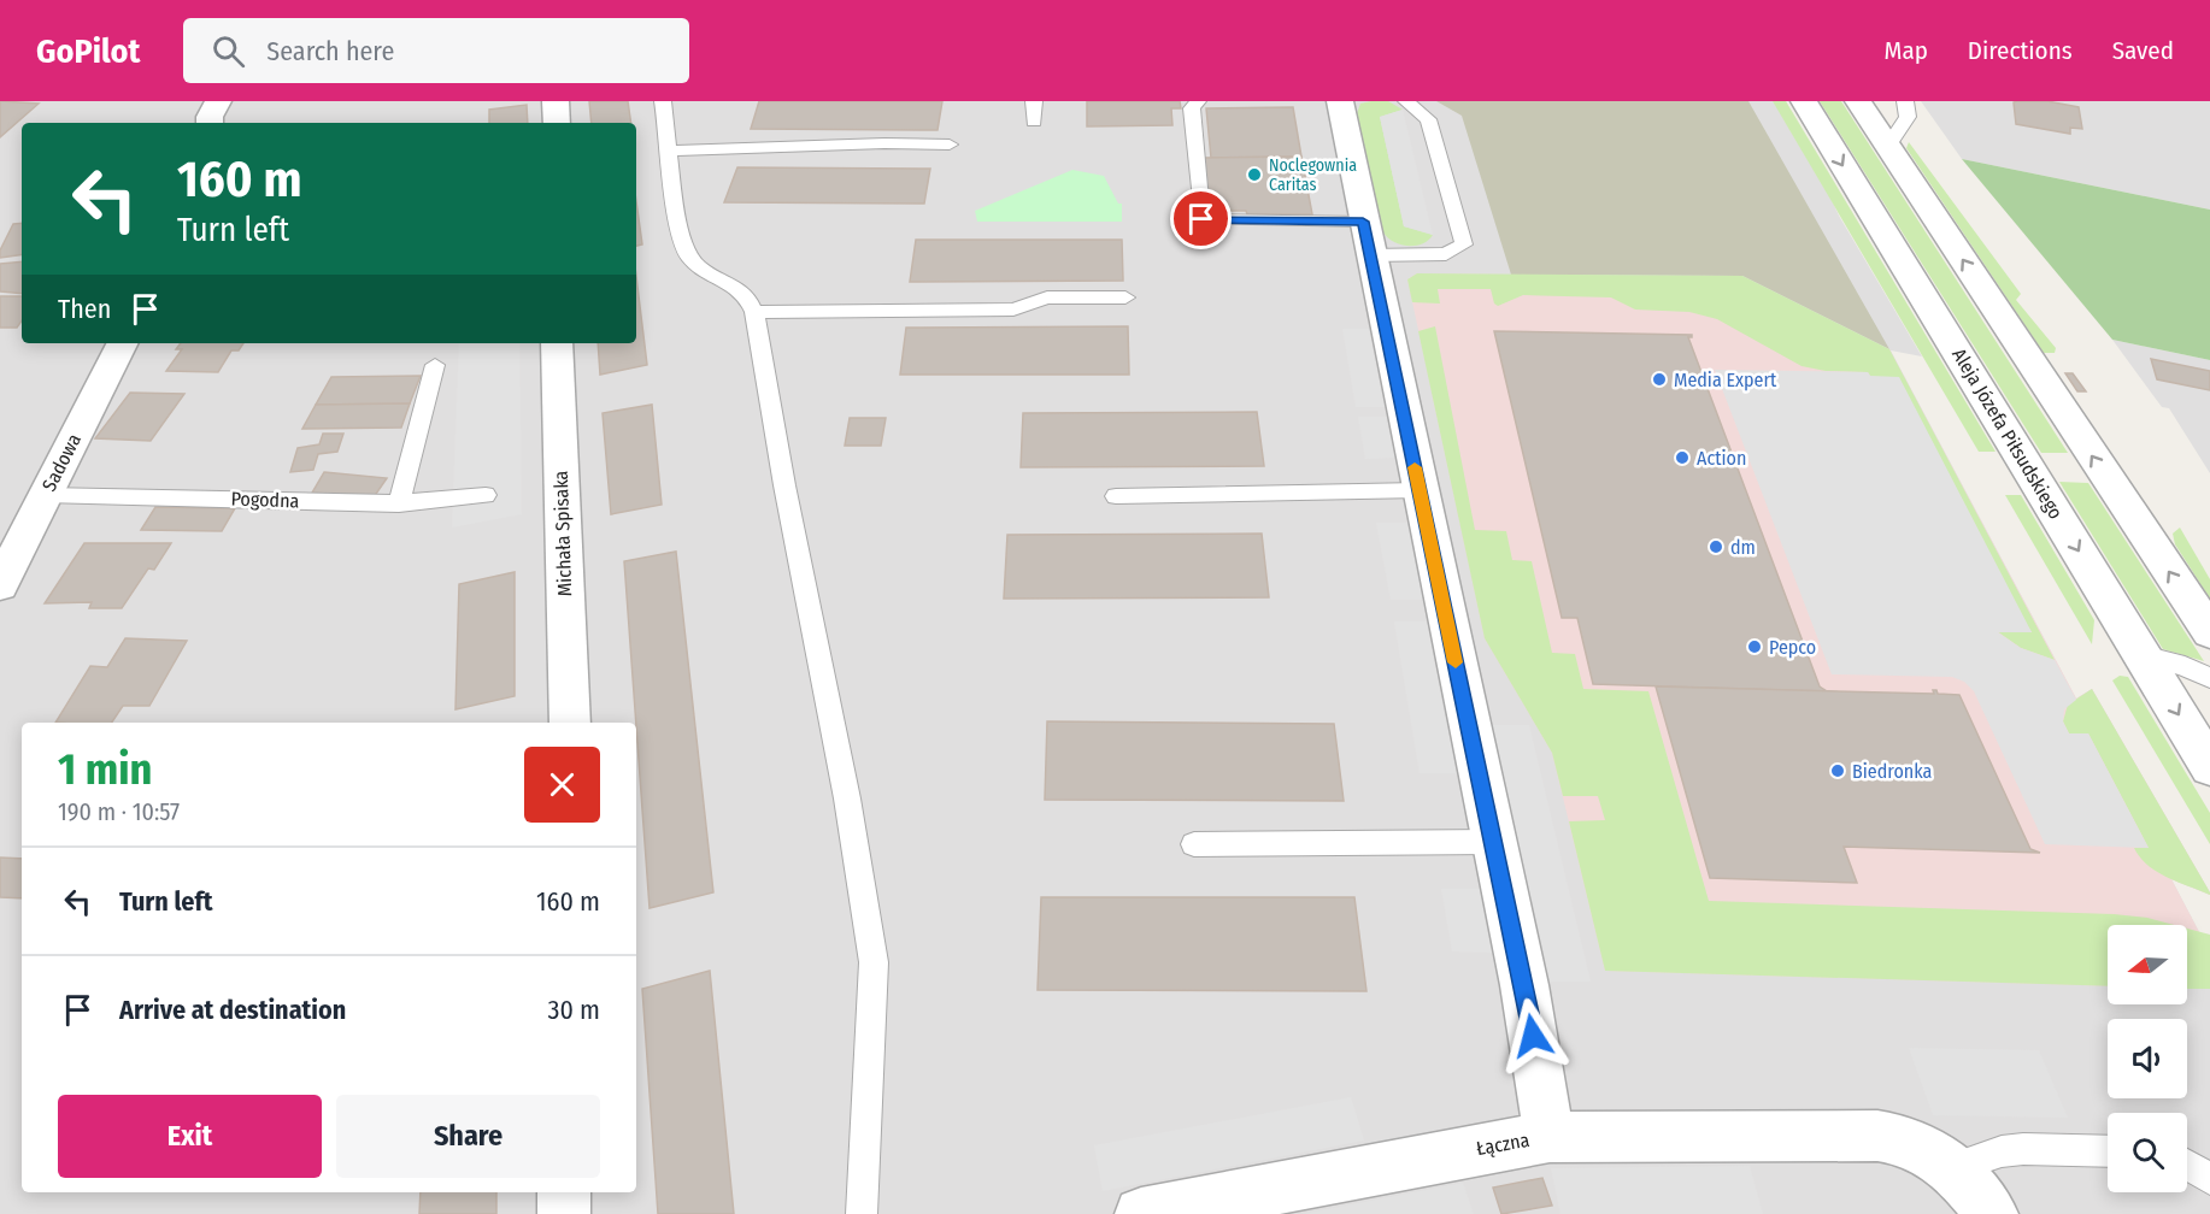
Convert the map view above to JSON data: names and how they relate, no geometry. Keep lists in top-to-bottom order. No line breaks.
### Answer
{"streets":{"street":["Aleja Józefa Piłsudskiego","Sadowa","Michała Spisaka","Łączna"],"lane":["Pogodna"]},"crossings":[["Sadowa","Pogodna"]],"places":["Noclegownia Caritas","Media Expert","Action","dm","Pepco","Biedronka"],"north":"left","page":{"header":"GoPilot","search":"Search here","nav":["Map","Directions","Saved"],"turn":["160 m","Turn left"],"then":"Then","heading":["1 min","190 m · 10:57"],"list":[{"name":"Turn left","value":"160 m"},{"name":"Arrive at destination","value":"30 m"}],"buttons":["Exit","Share"]}}
